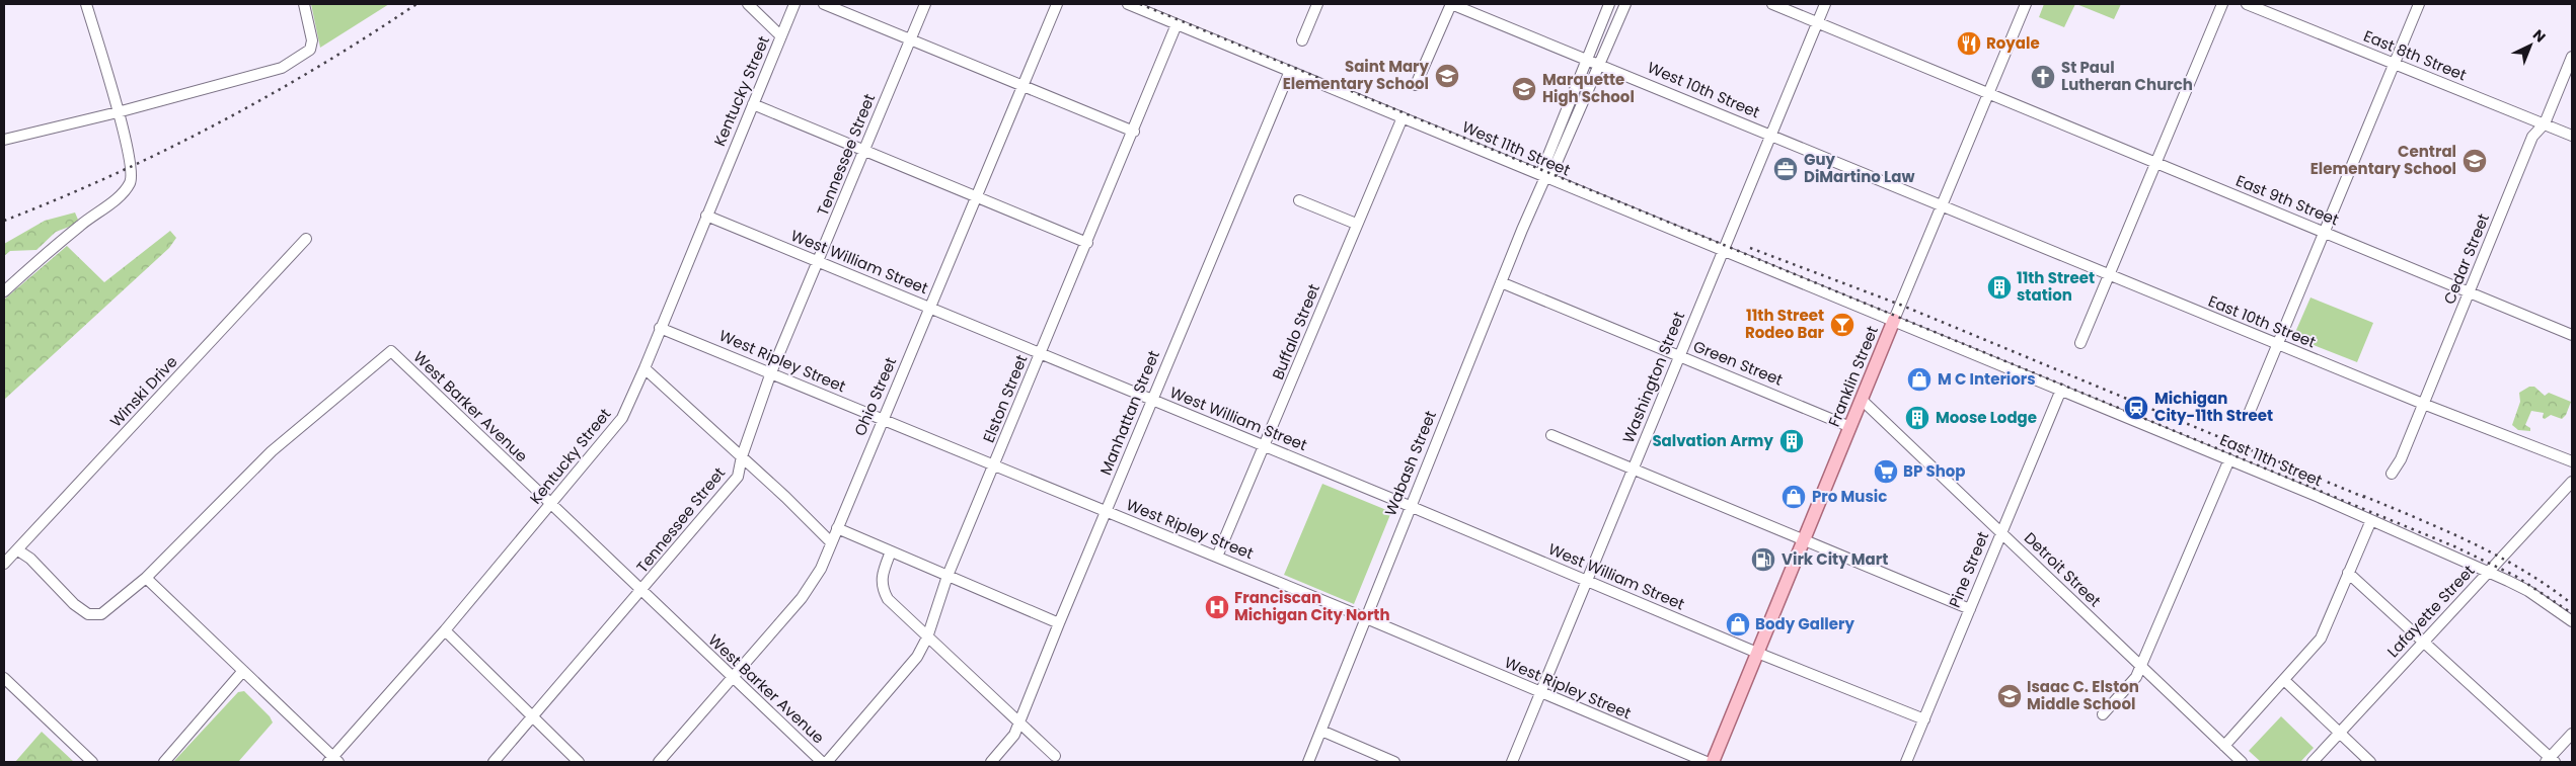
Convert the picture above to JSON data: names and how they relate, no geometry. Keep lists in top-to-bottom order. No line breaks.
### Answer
{"streets":{"main road":["Franklin Street"],"street":["East 8th Street","West 10th Street","Kentucky Street","West 11th Street","Tennessee Street","East 9th Street","Cedar Street","West William Street","East 10th Street","Buffalo Street","West Ripley Street","Green Street","Washington Street","Winski Drive","Ohio Street","Elston Street","West Barker Avenue","Manhattan Street","East 11th Street","Wabash Street","Pine Street","Detroit Street","Lafayette Street"]},"crossings":[["East 8th Street","Cedar Street"],["West 10th Street","East 10th Street"],["West 10th Street","Franklin Street"],["West 10th Street","Washington Street"],["West 10th Street","Wabash Street"],["Kentucky Street","West William Street"],["Kentucky Street","West Ripley Street"],["Kentucky Street","West Barker Avenue"],["West 11th Street","Buffalo Street"],["West 11th Street","Franklin Street"],["West 11th Street","Washington Street"],["West 11th Street","Elston Street"],["West 11th Street","Manhattan Street"],["West 11th Street","East 11th Street"],["West 11th Street","Wabash Street"],["Tennessee Street","West William Street"],["Tennessee Street","West Ripley Street"],["Tennessee Street","West Barker Avenue"],["East 9th Street","Cedar Street"],["East 9th Street","Franklin Street"],["East 9th Street","Washington Street"],["Cedar Street","East 10th Street"],["West William Street","Buffalo Street"],["West William Street","Franklin Street"],["West William Street","Washington Street"],["West William Street","Ohio Street"],["West William Street","Elston Street"],["West William Street","Manhattan Street"],["West William Street","Wabash Street"],["West William Street","Pine Street"],["East 10th Street","Franklin Street"],["Buffalo Street","West Ripley Street"],["West Ripley Street","Washington Street"],["West Ripley Street","Ohio Street"],["West Ripley Street","Elston Street"],["West Ripley Street","Manhattan Street"],["West Ripley Street","Wabash Street"],["Green Street","Franklin Street"],["Green Street","Washington Street"],["Green Street","Wabash Street"],["Franklin Street","East 11th Street"],["Franklin Street","Detroit Street"],["Winski Drive","West Barker Avenue"],["Ohio Street","West Barker Avenue"],["East 11th Street","Pine Street"],["East 11th Street","Lafayette Street"],["Pine Street","Detroit Street"]],"places":{"restaurant":["Royale"],"school or university":["Saint Mary Elementary School","Marquette High School","Central Elementary School","Isaac C. Elston Middle School"],"church":["St Paul Lutheran Church"],"office":["Guy DiMartino Law"],"building":["11th Street station","Moose Lodge","Salvation Army"],"bar":["11th Street Rodeo Bar"],"shop":["M C Interiors","Pro Music","Body Gallery"],"station":["Michigan City-11th Street"],"supermarket":["BP Shop"],"fuel station":["Virk City Mart"],"hospital":["Franciscan Michigan City North"]},"north":"top right"}
